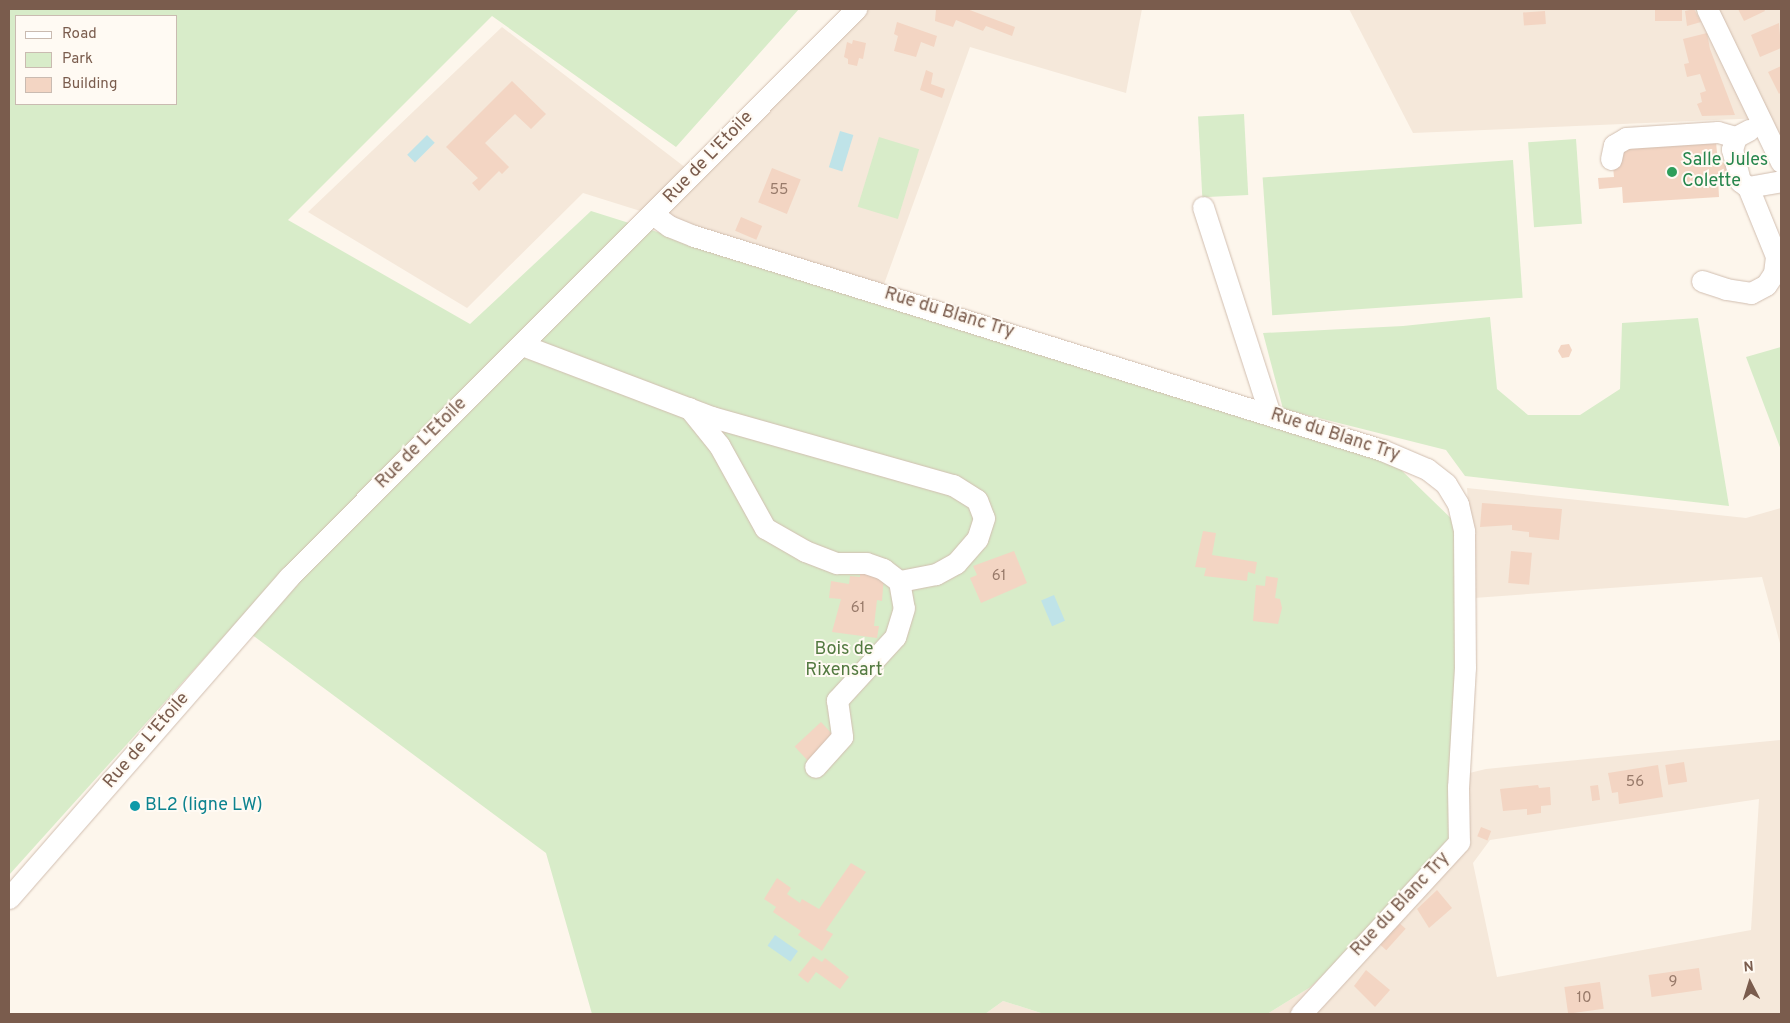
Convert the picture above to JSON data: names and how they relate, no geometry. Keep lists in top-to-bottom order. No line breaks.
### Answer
{"streets":{"street":["Rue de L'Etoile","Rue du Blanc Try"]},"crossings":[["Rue de L'Etoile","Rue du Blanc Try"]],"parks":["Bois de Rixensart"],"places":["Salle Jules Colette","BL2 (ligne LW)"],"house_numbers":["55","61","61","56","9","10"],"legend":["Road","Park","Building"],"north":"top"}
